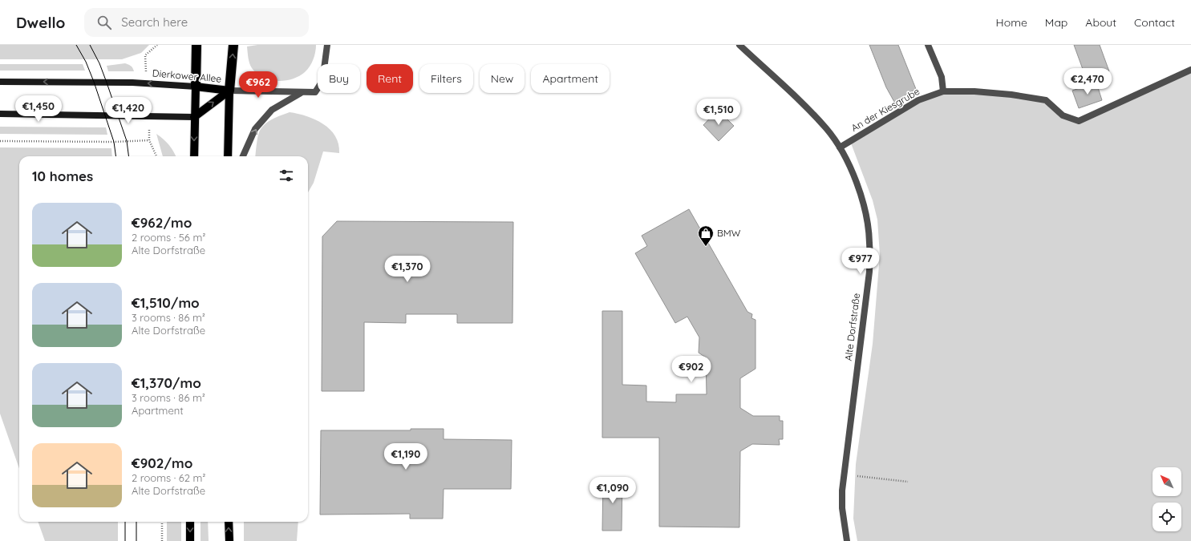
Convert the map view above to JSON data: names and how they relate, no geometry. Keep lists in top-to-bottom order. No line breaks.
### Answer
{"streets":{"main road":["Dierkower Allee"],"street":["An der Kiesgrube","Alte Dorfstraße"]},"crossings":[["An der Kiesgrube","Alte Dorfstraße"]],"places":{"shop":["BMW"]},"north":"top left","page":{"header":"Dwello","search":"Search here","nav":["Home","Map","About","Contact"],"chip":["Buy","Rent","Filters","New","Apartment"],"price":["€2,470","€962","€1,450","€1,420","€1,510","€977","€1,370","€902","€1,190","€1,090"],"heading":"10 homes","list":[{"name":"€962/mo","note":"2 rooms · 56 m² · Alte Dorfstraße"},{"name":"€1,510/mo","note":"3 rooms · 86 m² · Alte Dorfstraße"},{"name":"€1,370/mo","note":"3 rooms · 86 m² · Apartment"},{"name":"€902/mo","note":"2 rooms · 62 m² · Alte Dorfstraße"}]}}
